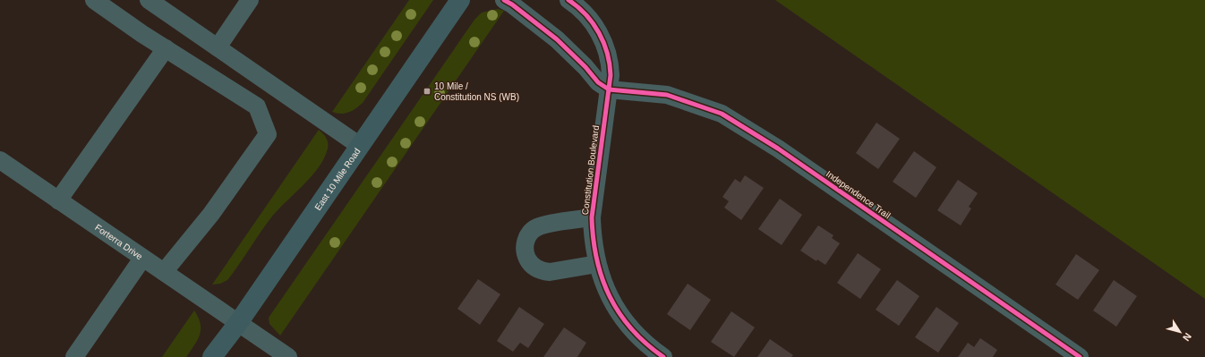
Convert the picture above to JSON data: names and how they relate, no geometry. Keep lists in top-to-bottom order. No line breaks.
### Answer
{"streets":{"main road":["East 10 Mile Road"],"street":["Constitution Boulevard","Independence Trail","Forterra Drive"]},"crossings":[["Constitution Boulevard","Independence Trail"],["East 10 Mile Road","Forterra Drive"]],"places":{"transit":["10 Mile / Constitution NS (WB)"]},"north":"bottom right"}
